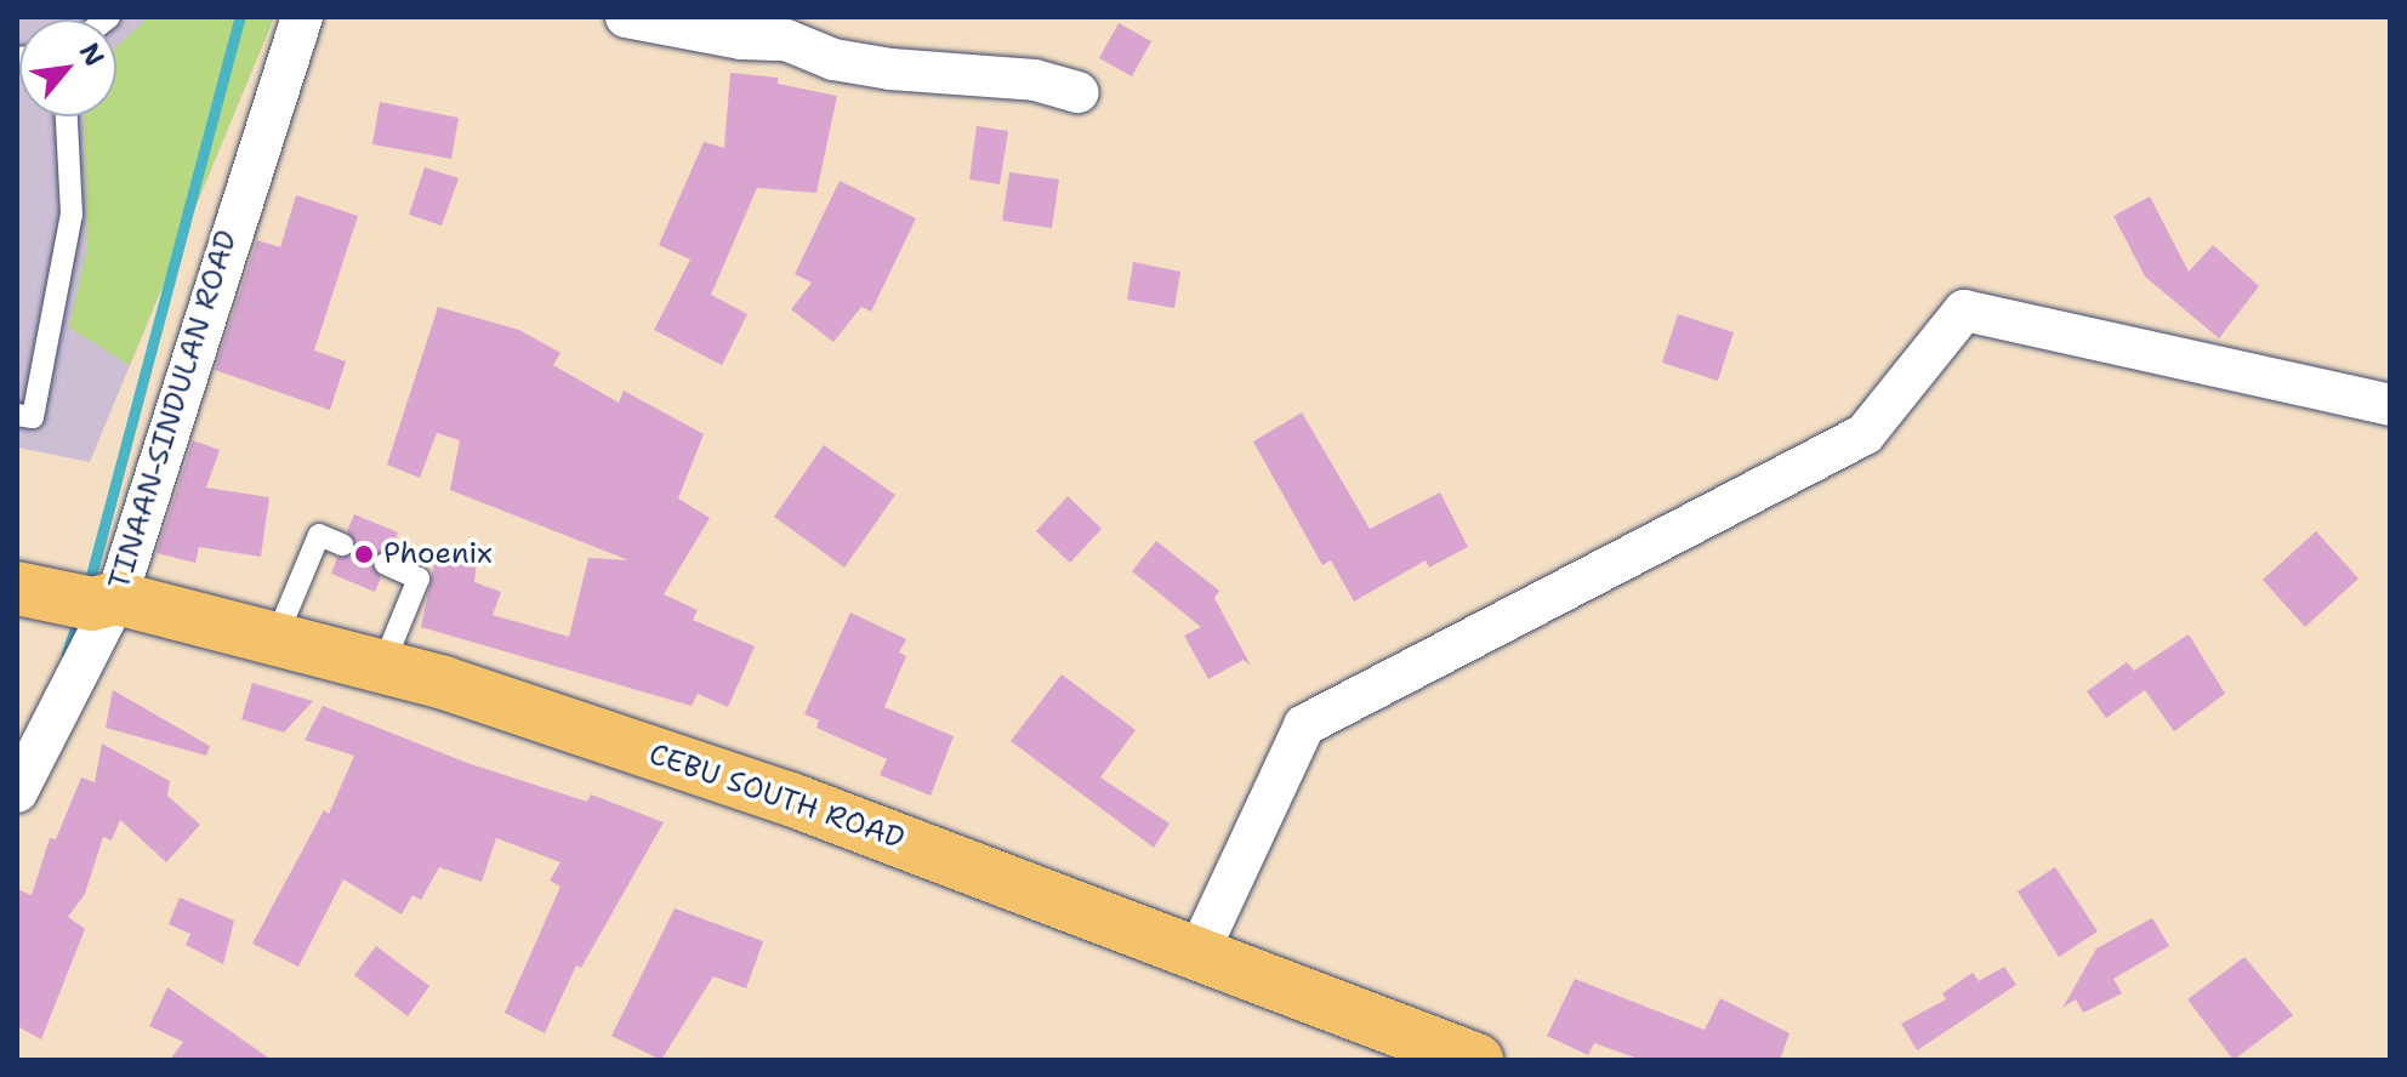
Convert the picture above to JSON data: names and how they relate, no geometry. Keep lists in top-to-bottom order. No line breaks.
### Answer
{"streets":{"highway":["CEBU SOUTH ROAD"],"street":["TINAAN-SINDULAN ROAD"]},"crossings":[["TINAAN-SINDULAN ROAD","CEBU SOUTH ROAD"]],"places":["Phoenix"],"north":"top right"}
